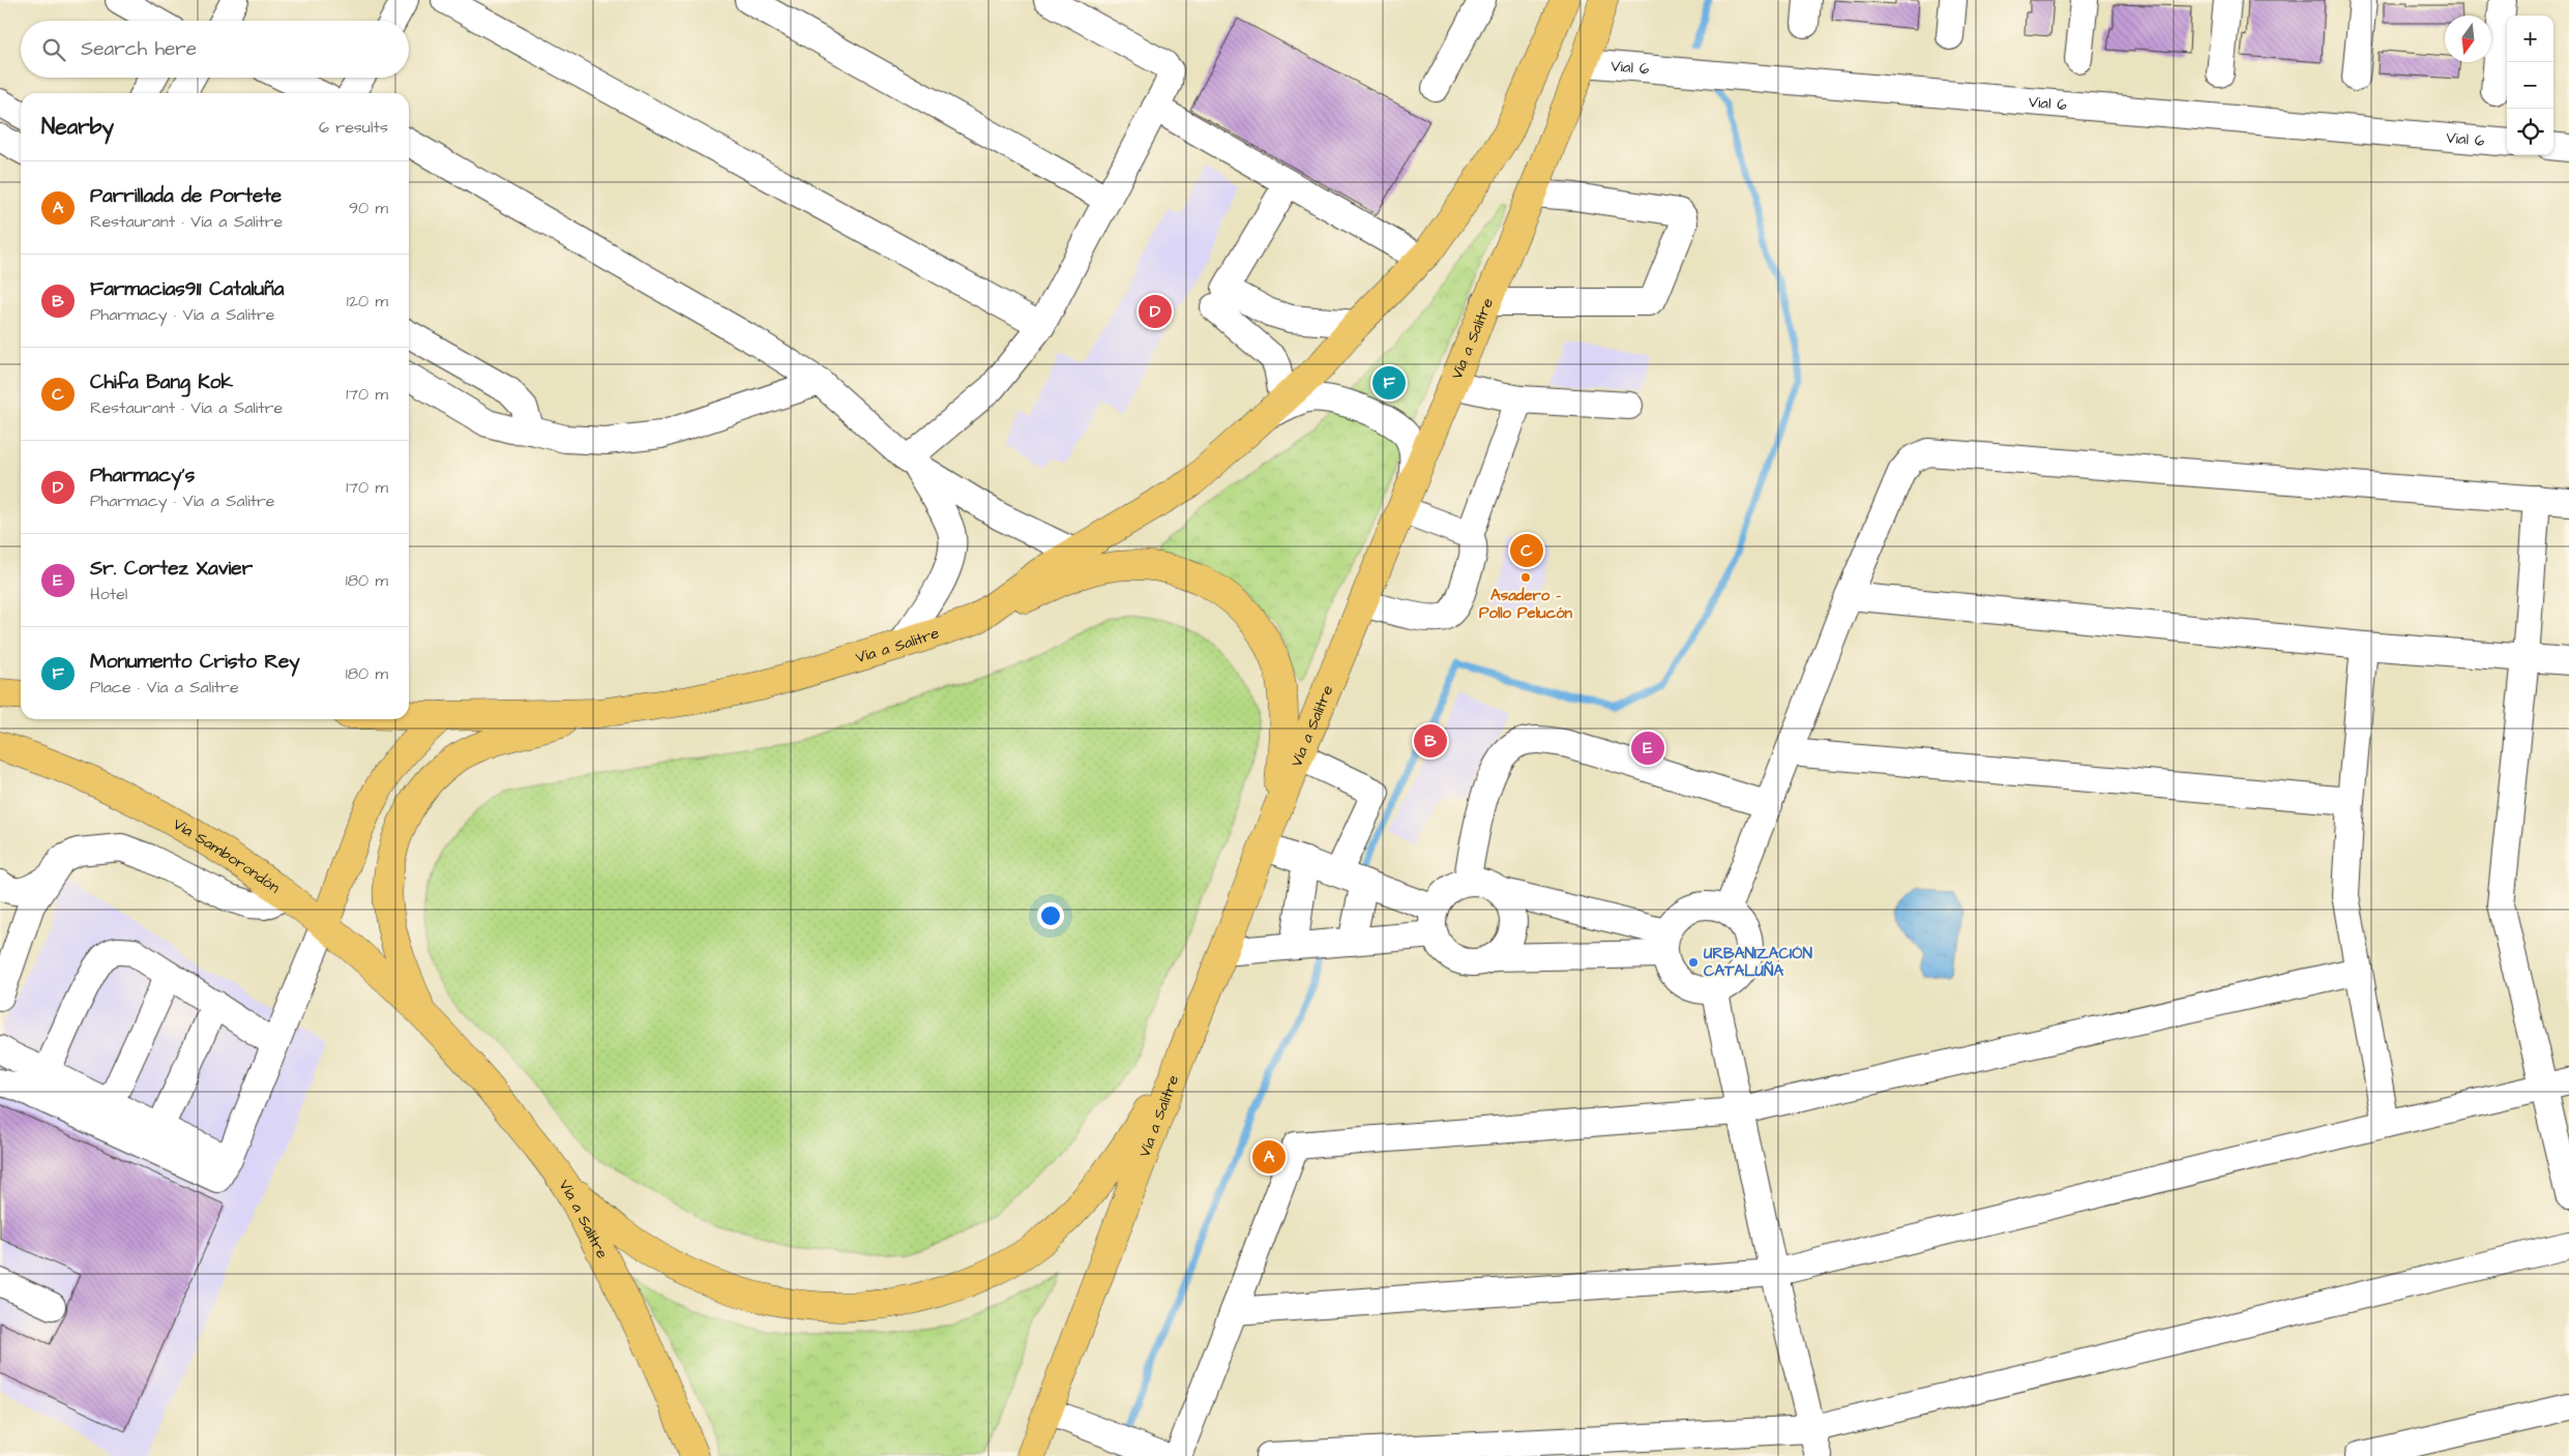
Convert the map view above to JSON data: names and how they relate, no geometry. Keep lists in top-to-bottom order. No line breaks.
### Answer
{"streets":{"main road":["Vía a Salitre","Vía Samborondón"],"street":["Vial 6"]},"crossings":[["Vial 6","Vía a Salitre"],["Vía a Salitre","Vía Samborondón"]],"places":["Asadero - Pollo Pelucón","URBANIZACIÓN CATALUÑA"],"north":"bottom","page":{"map_buttons":["+","−"],"search":"Search here","heading":["Nearby","6 results"],"list":[{"mark":"A","name":"Parrillada de Portete","note":"Restaurant · Vía a Salitre","value":"90 m"},{"mark":"B","name":"Farmacias911 Cataluña","note":"Pharmacy · Vía a Salitre","value":"120 m"},{"mark":"C","name":"Chifa Bang Kok","note":"Restaurant · Vía a Salitre","value":"170 m"},{"mark":"D","name":"Pharmacy's","note":"Pharmacy · Vía a Salitre","value":"170 m"},{"mark":"E","name":"Sr. Cortez Xavier","note":"Hotel","value":"180 m"},{"mark":"F","name":"Monumento Cristo Rey","note":"Place · Vía a Salitre","value":"180 m"}],"pins":["D","F","C","B","E","A"]}}
